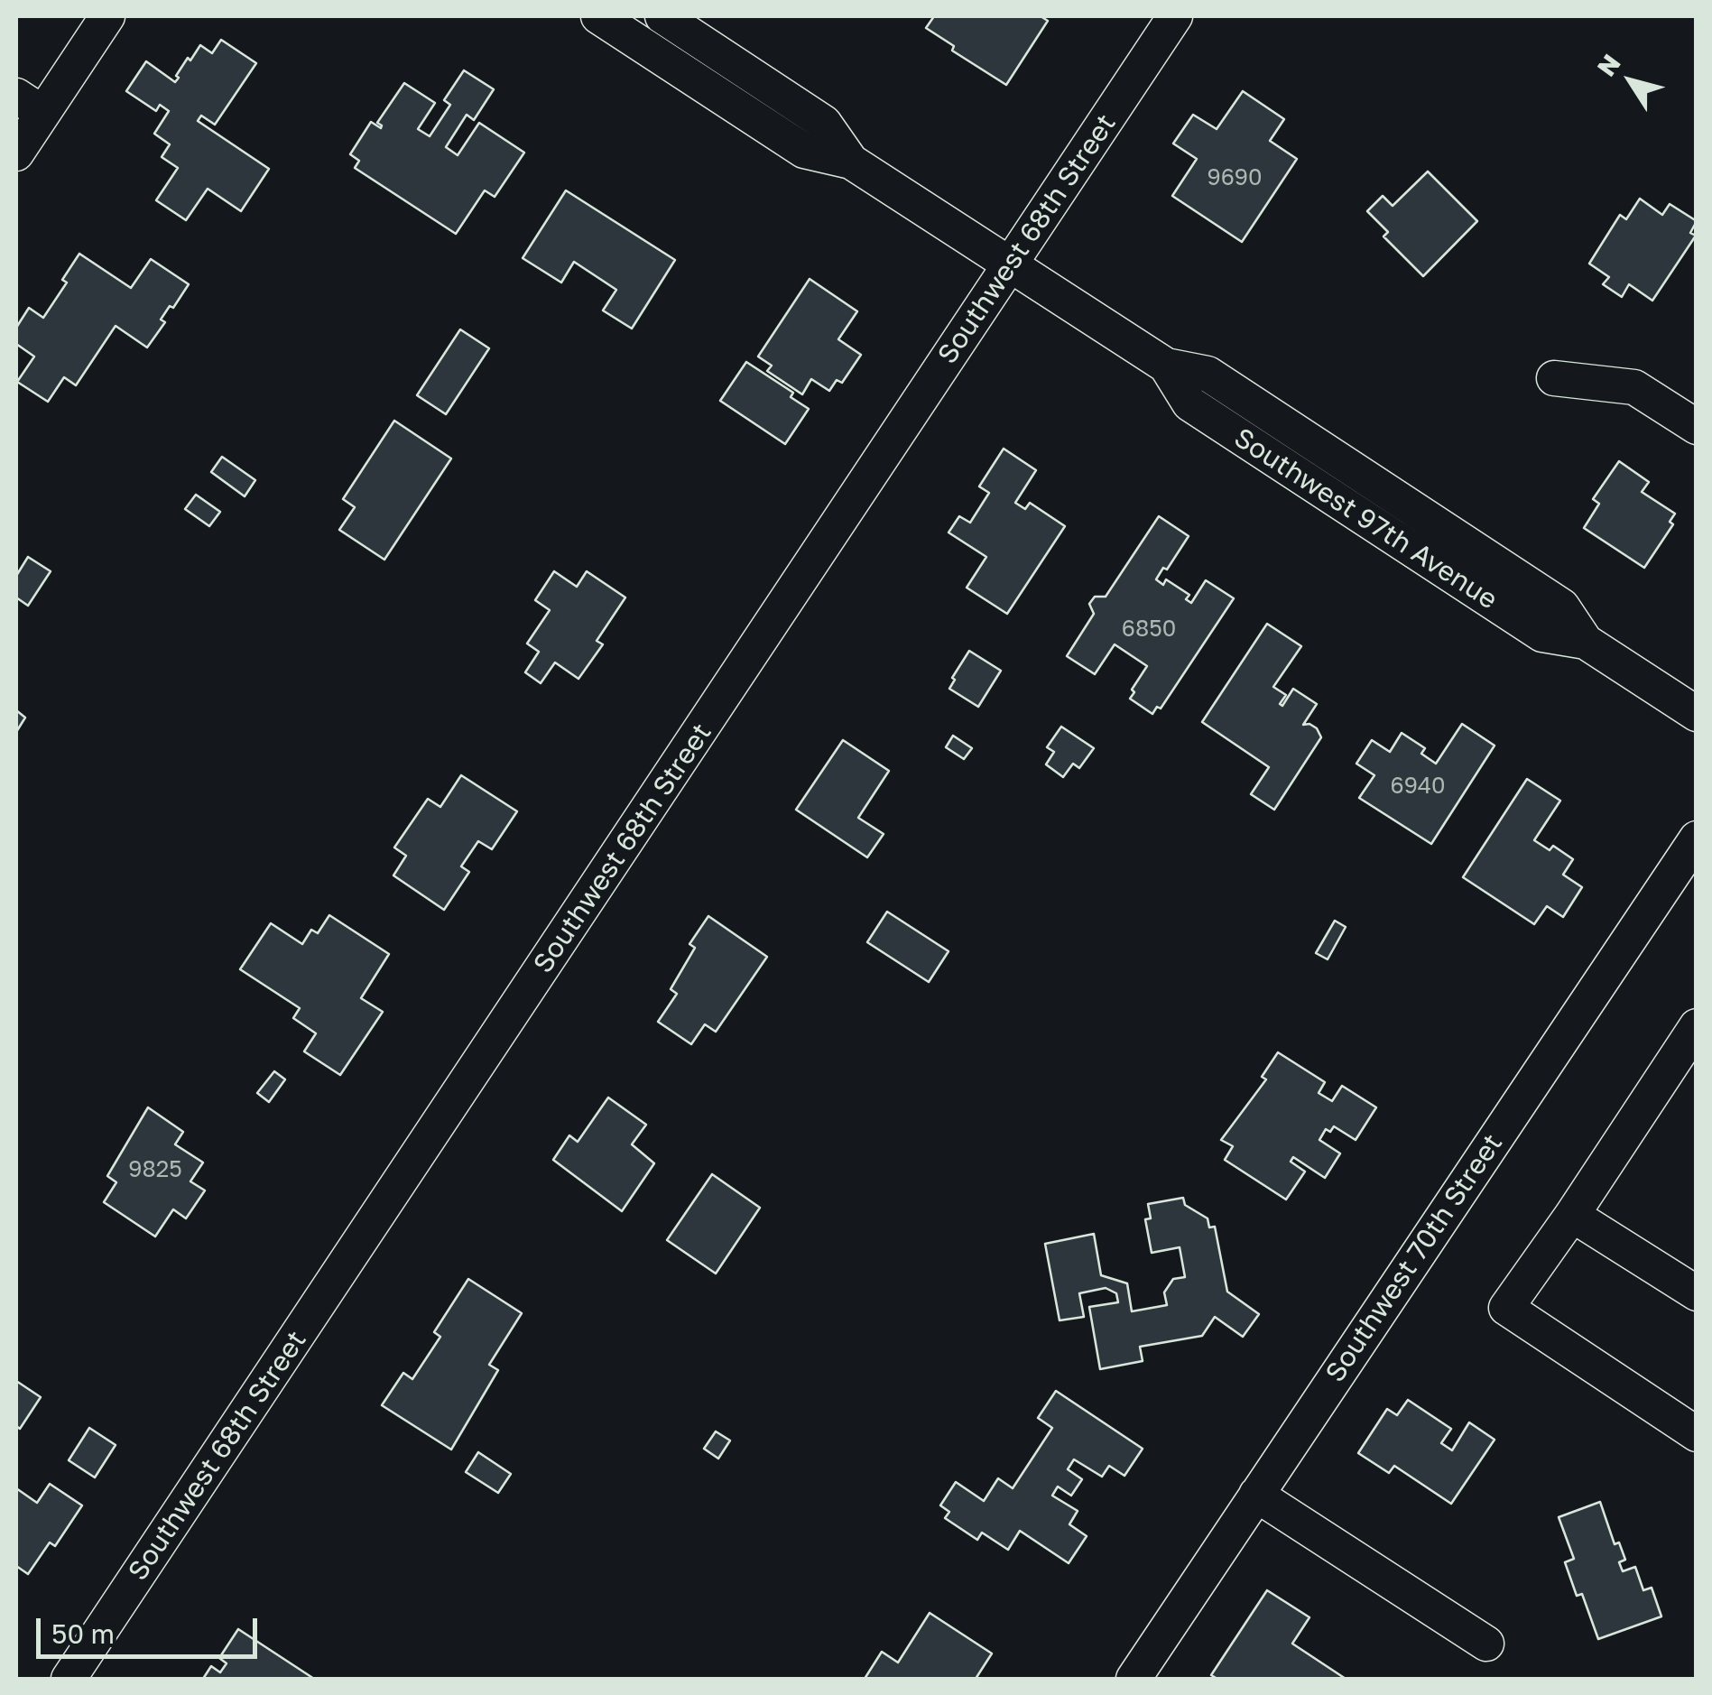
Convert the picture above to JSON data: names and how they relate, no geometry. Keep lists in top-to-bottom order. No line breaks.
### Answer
{"streets":{"street":["Southwest 68th Street","Southwest 97th Avenue","Southwest 70th Street"]},"crossings":[["Southwest 68th Street","Southwest 97th Avenue"]],"house_numbers":["9690","6850","6940","9825"],"scale_bar":"50 m","north":"top left"}
